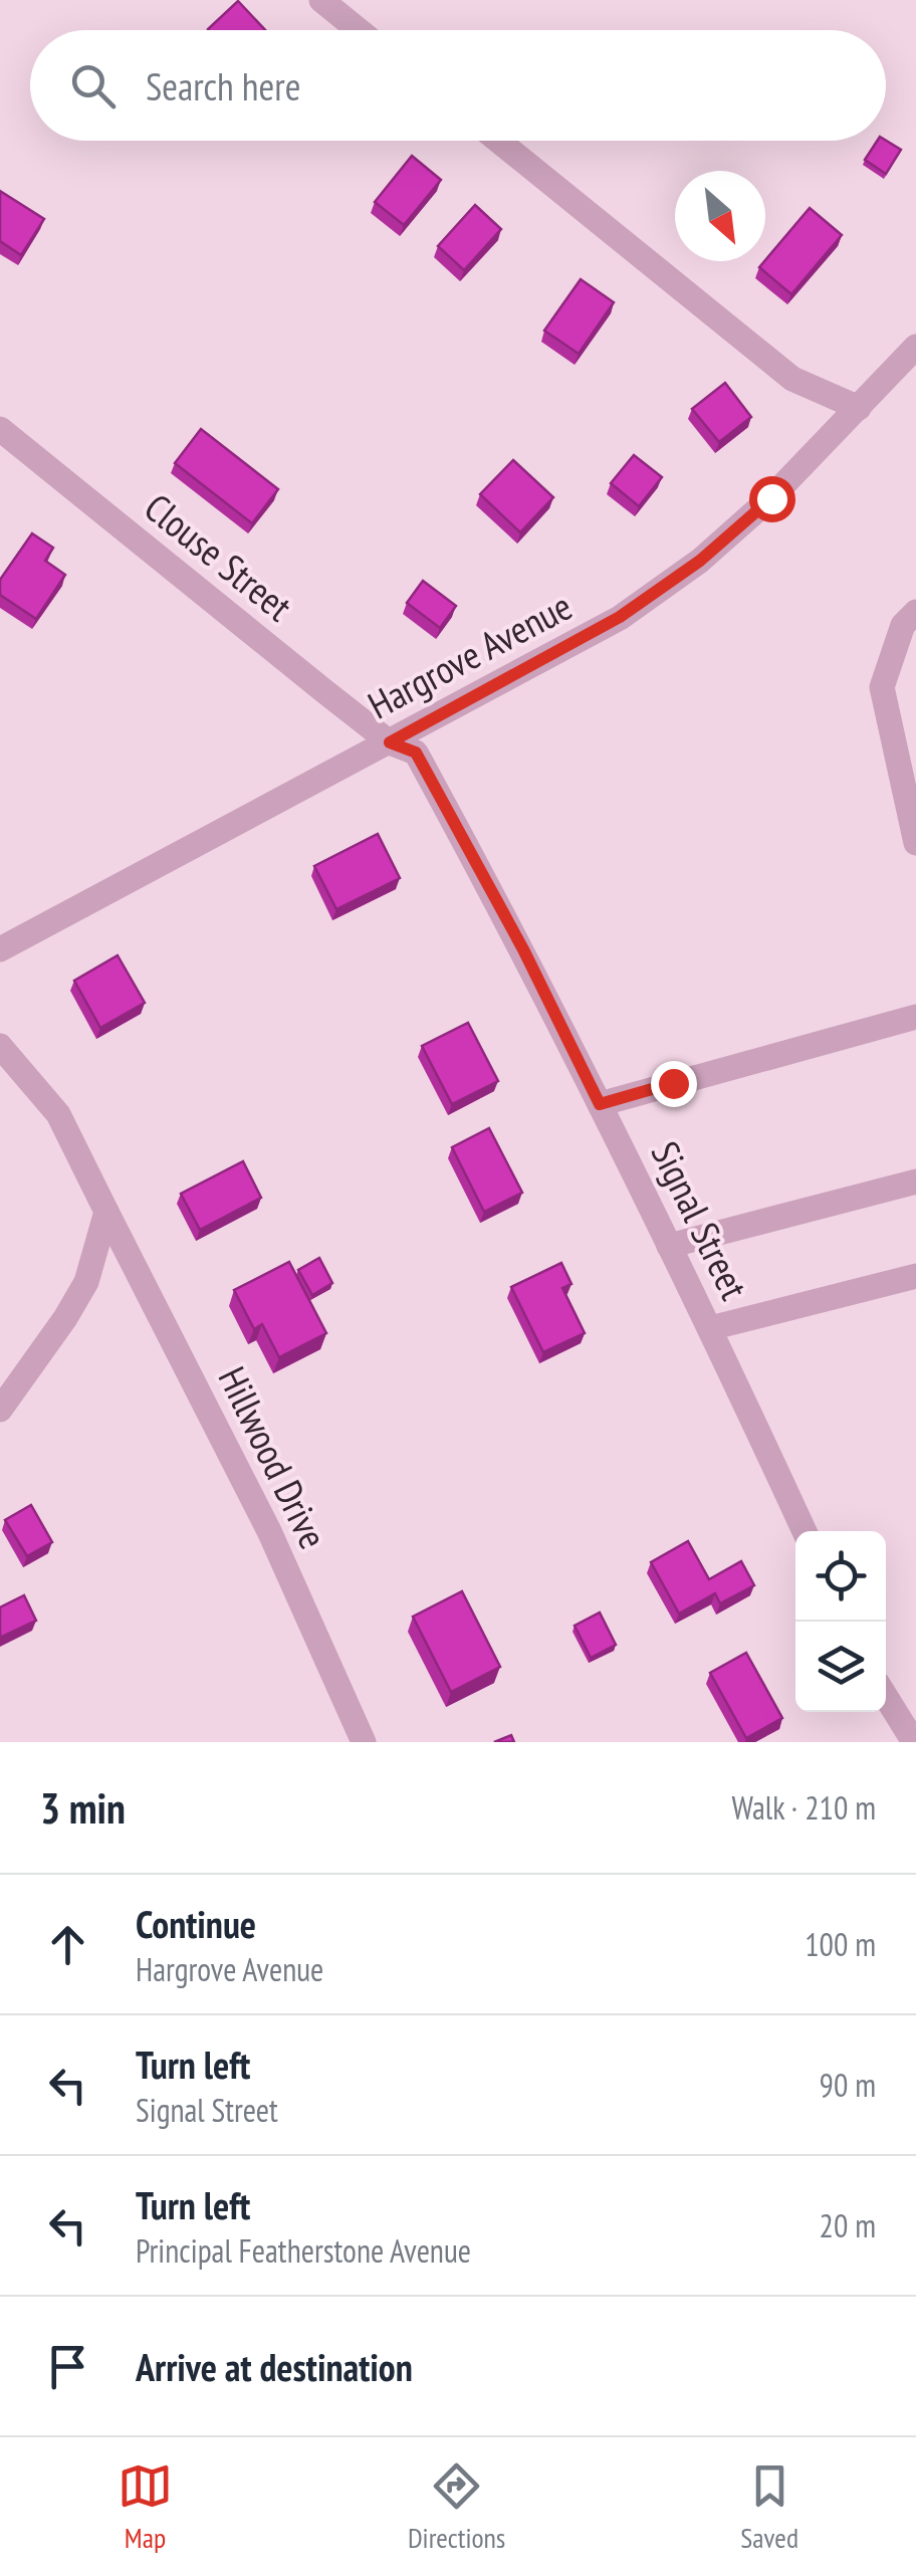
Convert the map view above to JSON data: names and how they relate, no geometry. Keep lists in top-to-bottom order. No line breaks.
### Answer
{"streets":{"street":["Clouse Street","Hargrove Avenue","Signal Street","Hillwood Drive"]},"crossings":[["Clouse Street","Hargrove Avenue"],["Clouse Street","Signal Street"],["Hargrove Avenue","Signal Street"]],"north":"bottom right","page":{"search":"Search here","heading":["3 min","Walk · 210 m"],"list":[["Continue","Hargrove Avenue","100 m"],["Turn left","Signal Street","90 m"],["Turn left","Principal Featherstone Avenue","20 m"],"Arrive at destination"],"nav":["Map","Directions","Saved"]}}
